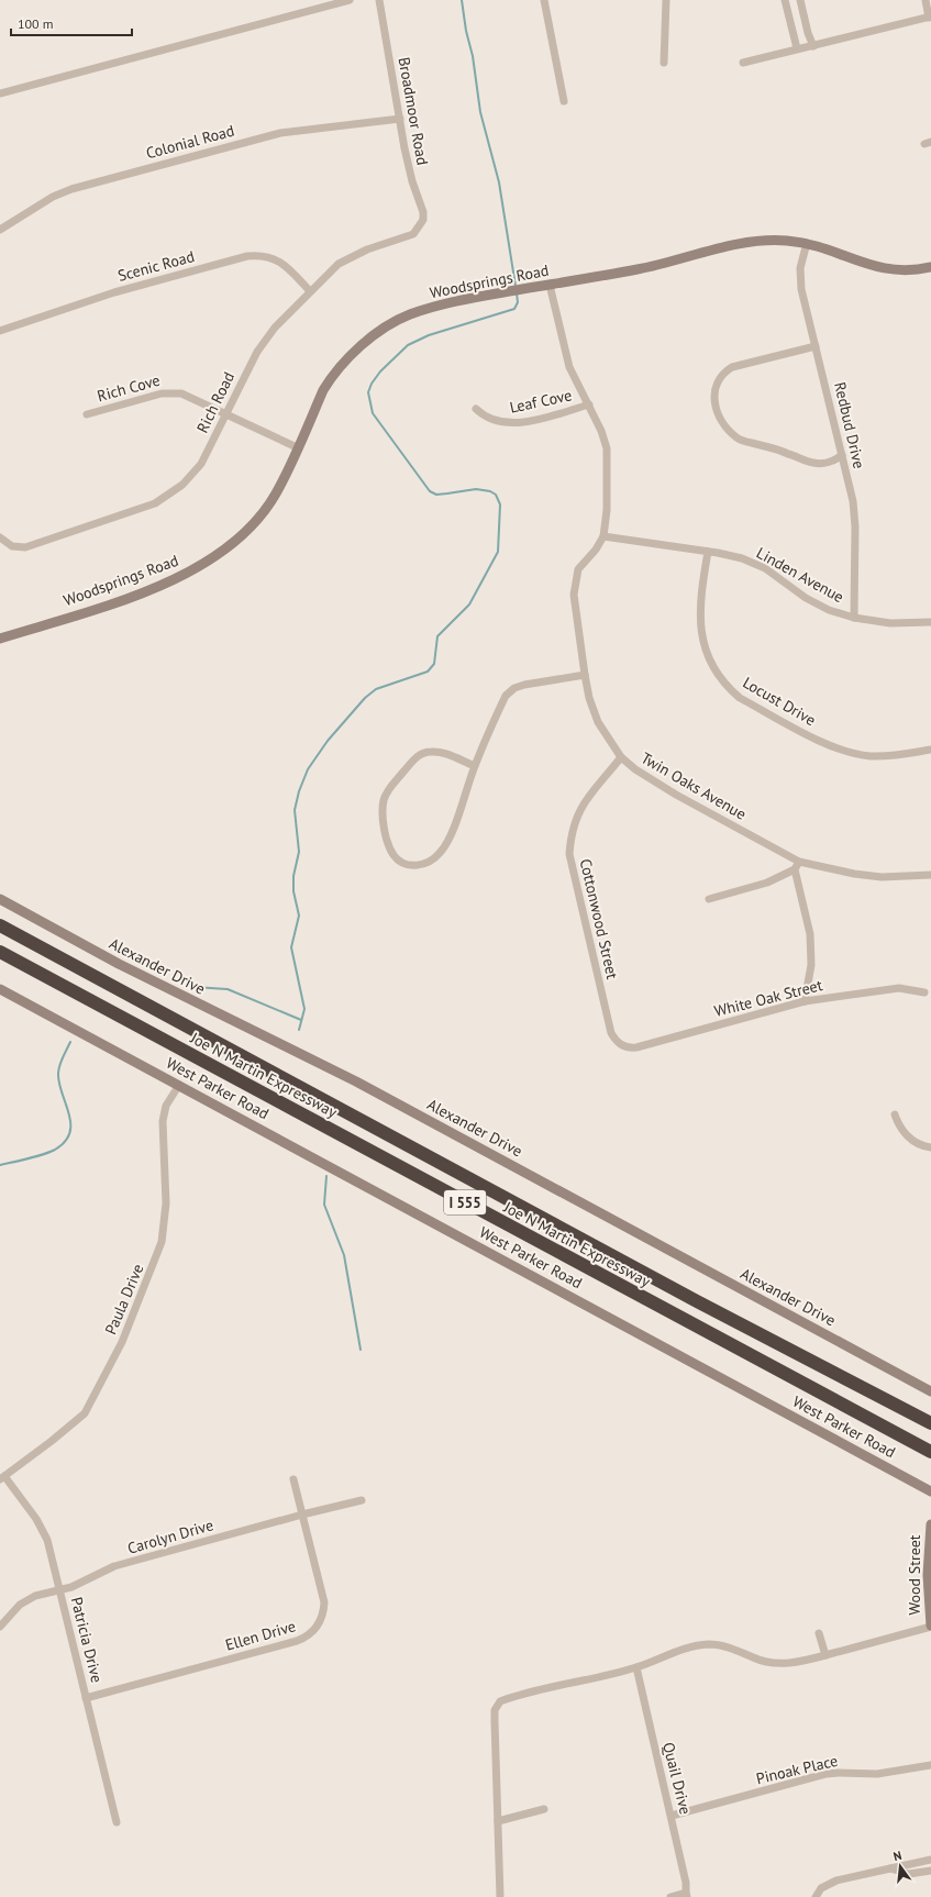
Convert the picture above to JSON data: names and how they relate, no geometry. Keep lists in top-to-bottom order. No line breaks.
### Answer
{"streets":{"highway":["Joe N Martin Expressway","I 555"],"street":["Broadmoor Road","Colonial Road","Scenic Road","Woodsprings Road","Rich Cove","Leaf Cove","Rich Road","Redbud Drive","Linden Avenue","Locust Drive","Twin Oaks Avenue","Cottonwood Street","Alexander Drive","White Oak Street","West Parker Road","Paula Drive","Carolyn Drive","Wood Street","Ellen Drive","Patricia Drive","Pinoak Place","Quail Drive"]},"crossings":[["Broadmoor Road","Colonial Road"],["Broadmoor Road","Rich Road"],["Scenic Road","Rich Road"],["Woodsprings Road","Rich Cove"],["Woodsprings Road","Redbud Drive"],["Woodsprings Road","Twin Oaks Avenue"],["Rich Cove","Rich Road"],["Leaf Cove","Twin Oaks Avenue"],["Redbud Drive","Linden Avenue"],["Linden Avenue","Locust Drive"],["Linden Avenue","Twin Oaks Avenue"],["Twin Oaks Avenue","Cottonwood Street"],["Cottonwood Street","White Oak Street"],["West Parker Road","Paula Drive"],["Paula Drive","Patricia Drive"],["Carolyn Drive","Ellen Drive"],["Carolyn Drive","Patricia Drive"],["Ellen Drive","Patricia Drive"],["Pinoak Place","Quail Drive"]],"scale_bar":"100 m","north":"top"}
